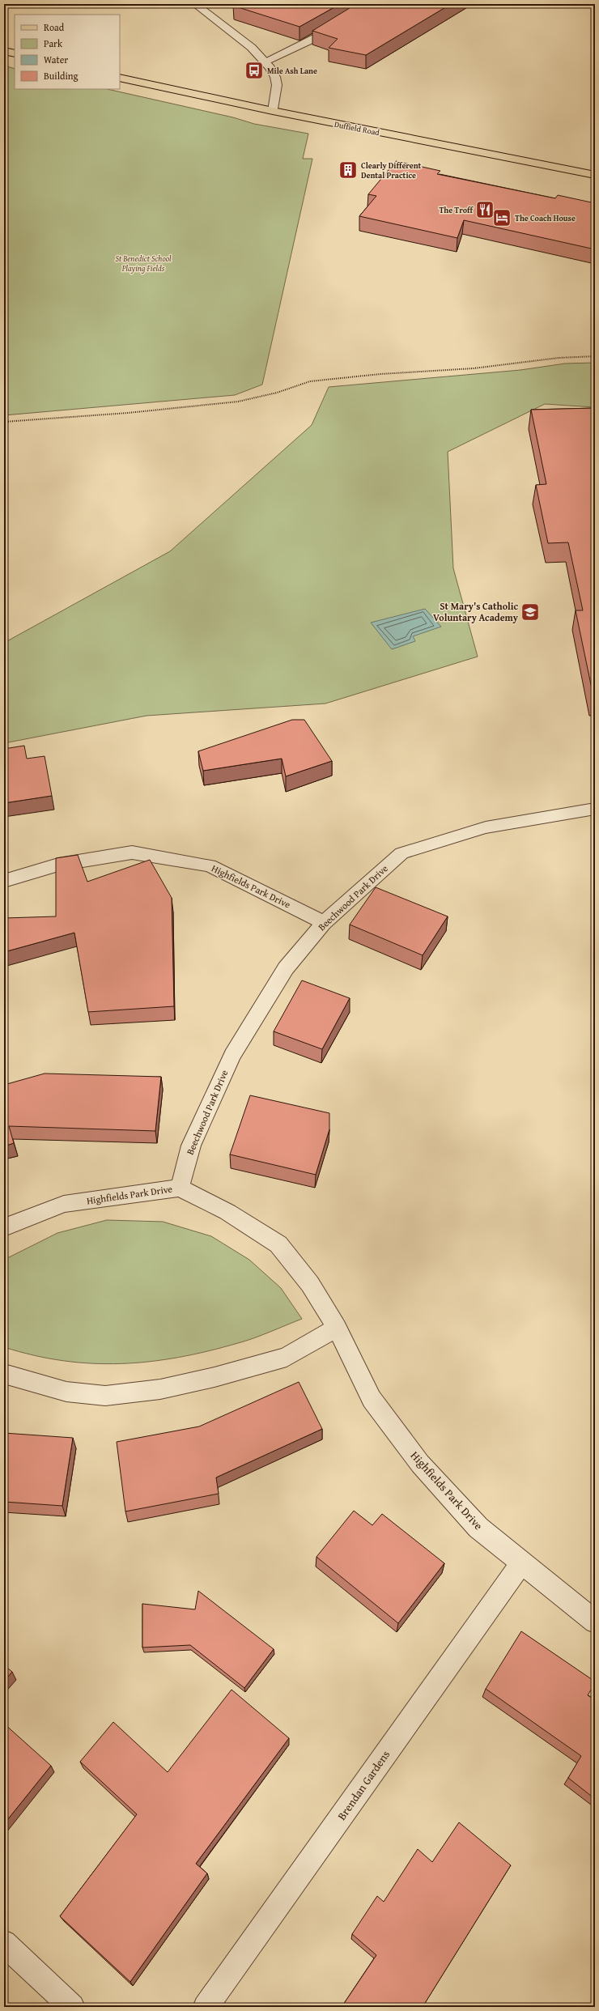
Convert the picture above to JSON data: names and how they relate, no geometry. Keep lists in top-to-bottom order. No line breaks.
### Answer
{"streets":{"main road":["Duffield Road"],"street":["Highfields Park Drive","Beechwood Park Drive","Brendan Gardens"]},"crossings":[["Highfields Park Drive","Beechwood Park Drive"],["Highfields Park Drive","Brendan Gardens"]],"parks":["St Benedict School Playing Fields"],"places":{"bus stop":["Mile Ash Lane"],"building":["Clearly Different Dental Practice"],"restaurant":["The Troff"],"hotel":["The Coach House"],"school or university":["St Mary's Catholic Voluntary Academy"]},"legend":["Road","Park","Water","Building"]}
